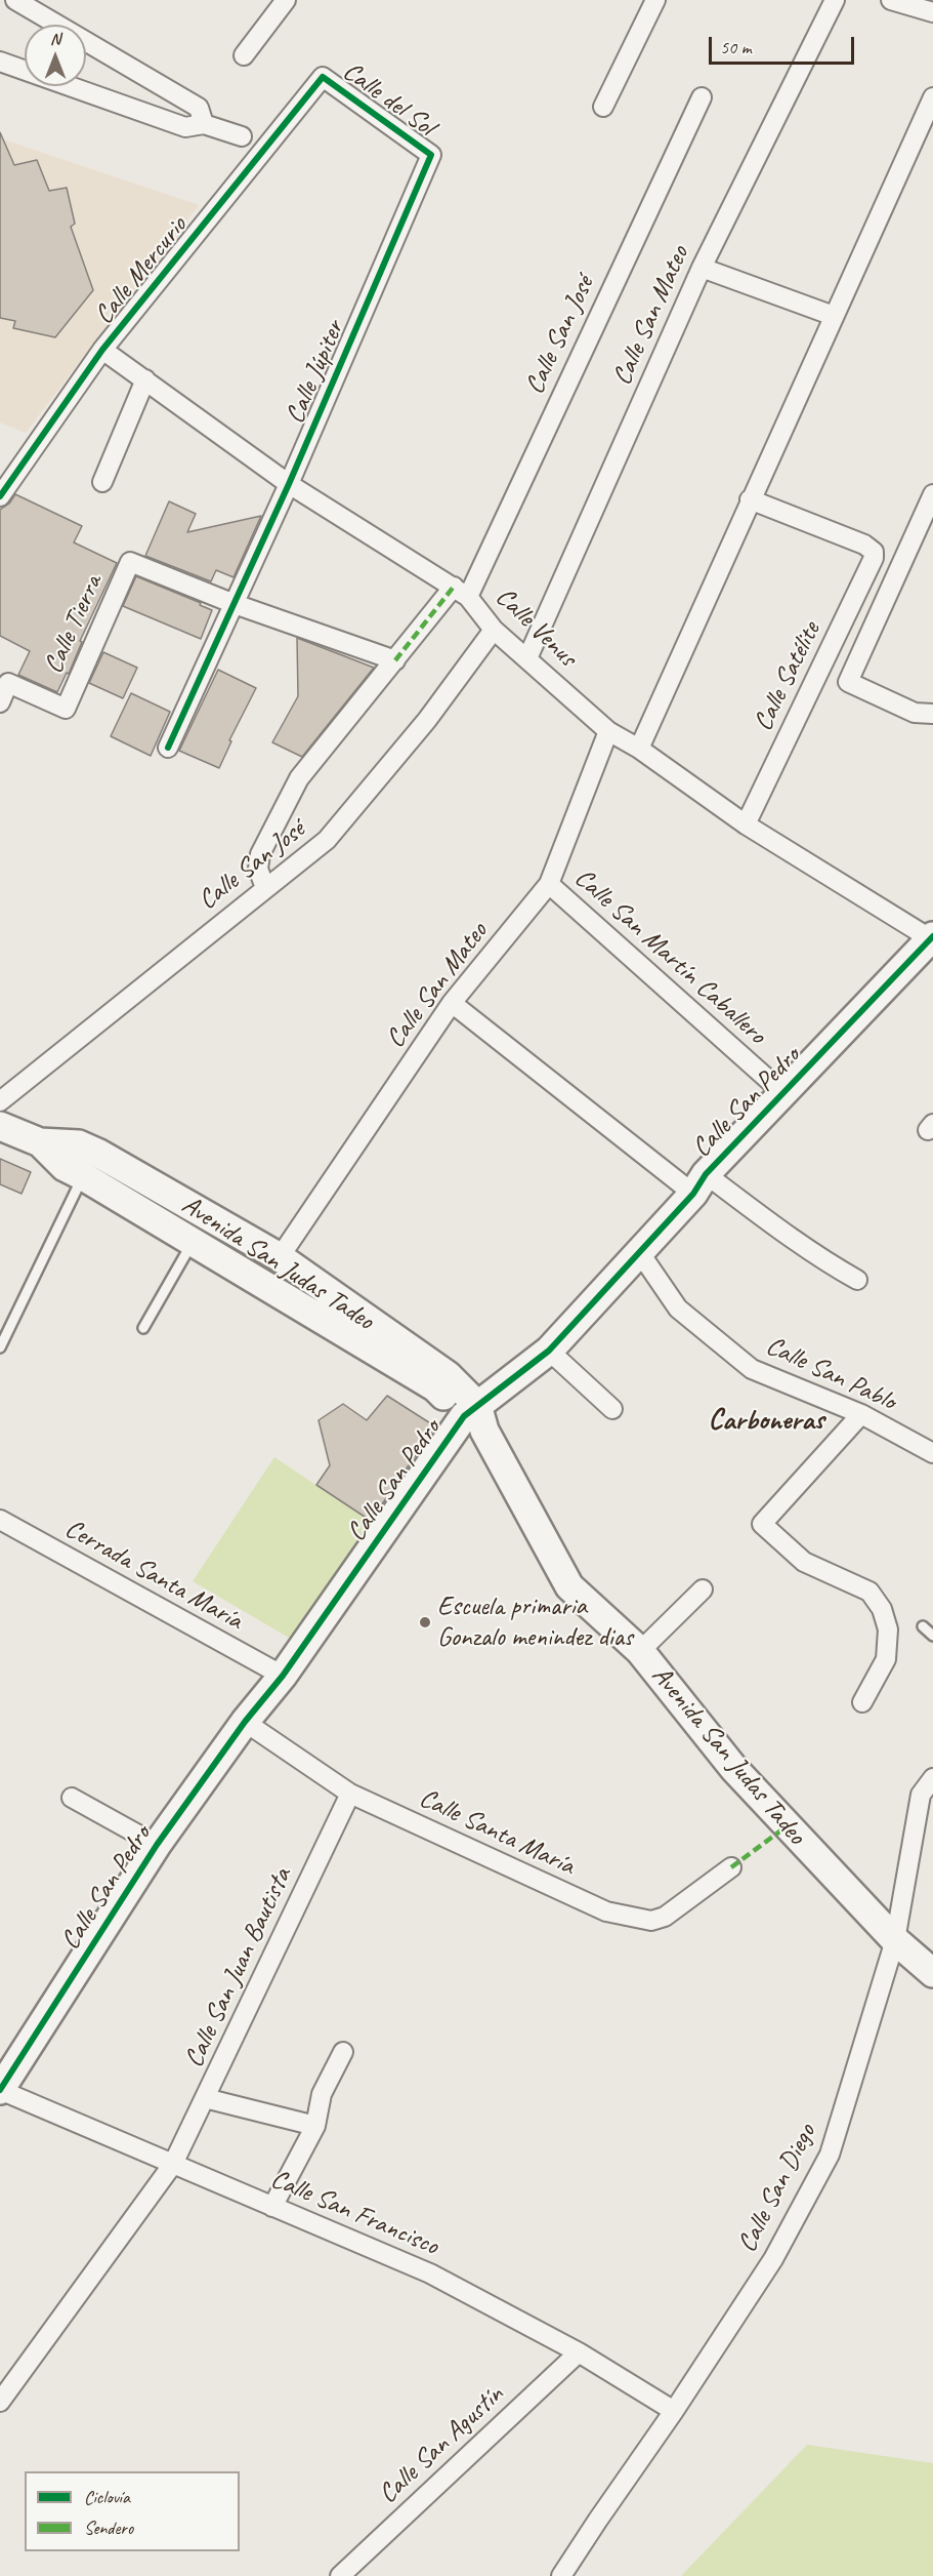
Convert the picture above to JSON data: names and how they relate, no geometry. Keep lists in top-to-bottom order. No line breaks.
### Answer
{"streets":{"street":["Calle del Sol","Calle Mercurio","Calle San Mateo","Calle San José","Calle Júpiter","Calle Tierra","Calle Venus","Calle Satélite","Calle San Martín Caballero","Calle San Pedro","Avenida San Judas Tadeo","Calle San Pablo","Cerrada Santa María","Calle Santa María","Calle San Juan Bautista","Calle San Diego","Calle San Francisco","Calle San Agustín"]},"crossings":[["Calle del Sol","Calle Mercurio"],["Calle del Sol","Calle Júpiter"],["Calle Mercurio","Calle Venus"],["Calle San Mateo","Calle Venus"],["Calle San Mateo","Calle San Martín Caballero"],["Calle San Mateo","Avenida San Judas Tadeo"],["Calle San José","Calle Venus"],["Calle Júpiter","Calle Tierra"],["Calle Júpiter","Calle Venus"],["Calle Venus","Calle Satélite"],["Calle Venus","Calle San Pedro"],["Calle San Martín Caballero","Calle San Pedro"],["Calle San Pedro","Avenida San Judas Tadeo"],["Calle San Pedro","Calle San Pablo"],["Calle San Pedro","Cerrada Santa María"],["Calle San Pedro","Calle Santa María"],["Calle San Pedro","Calle San Francisco"],["Avenida San Judas Tadeo","Calle San Diego"],["Calle Santa María","Calle San Juan Bautista"],["Calle San Juan Bautista","Calle San Francisco"],["Calle San Diego","Calle San Francisco"],["Calle San Francisco","Calle San Agustín"]],"districts":["Carboneras"],"places":["Escuela primaria Gonzalo menindez dias"],"legend":["Ciclovía","Sendero"],"scale_bar":"50 m","north":"top"}
